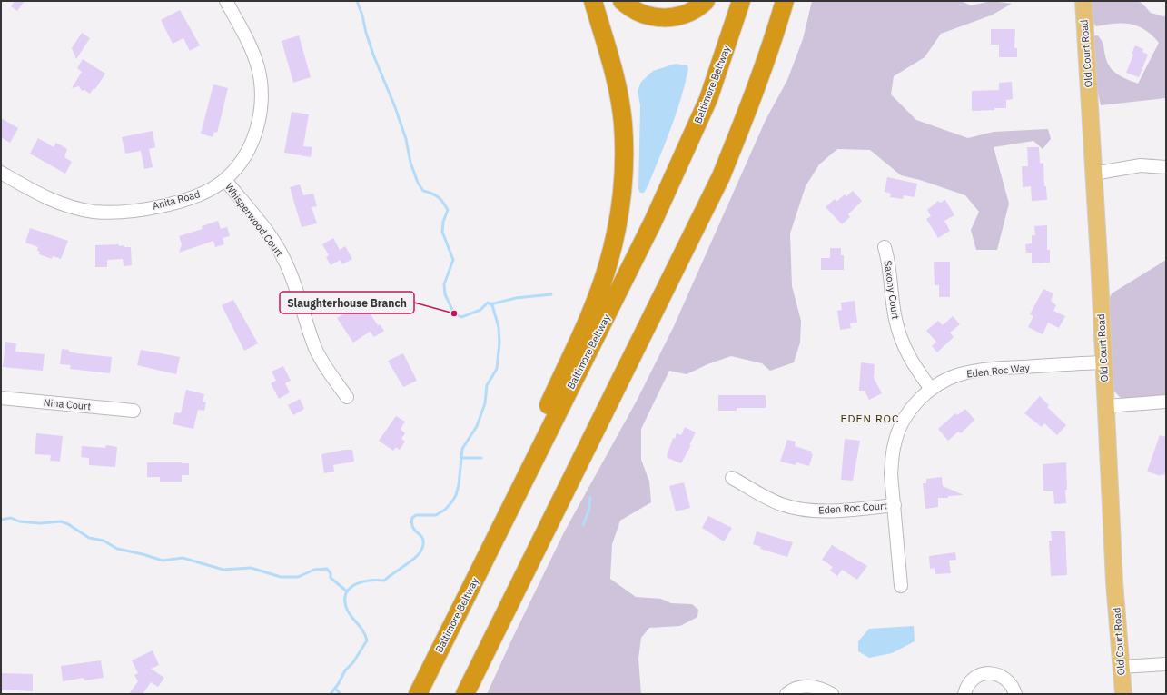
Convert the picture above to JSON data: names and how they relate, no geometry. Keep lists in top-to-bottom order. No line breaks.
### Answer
{"streets":{"highway":["Baltimore Beltway"],"main road":["Old Court Road"],"street":["Anita Road","Whisperwood Court","Saxony Court","Eden Roc Way","Nina Court","Eden Roc Court"]},"crossings":[["Old Court Road","Eden Roc Way"],["Anita Road","Whisperwood Court"],["Saxony Court","Eden Roc Way"],["Eden Roc Way","Eden Roc Court"]],"districts":["EDEN ROC"],"places":["Slaughterhouse Branch"]}
